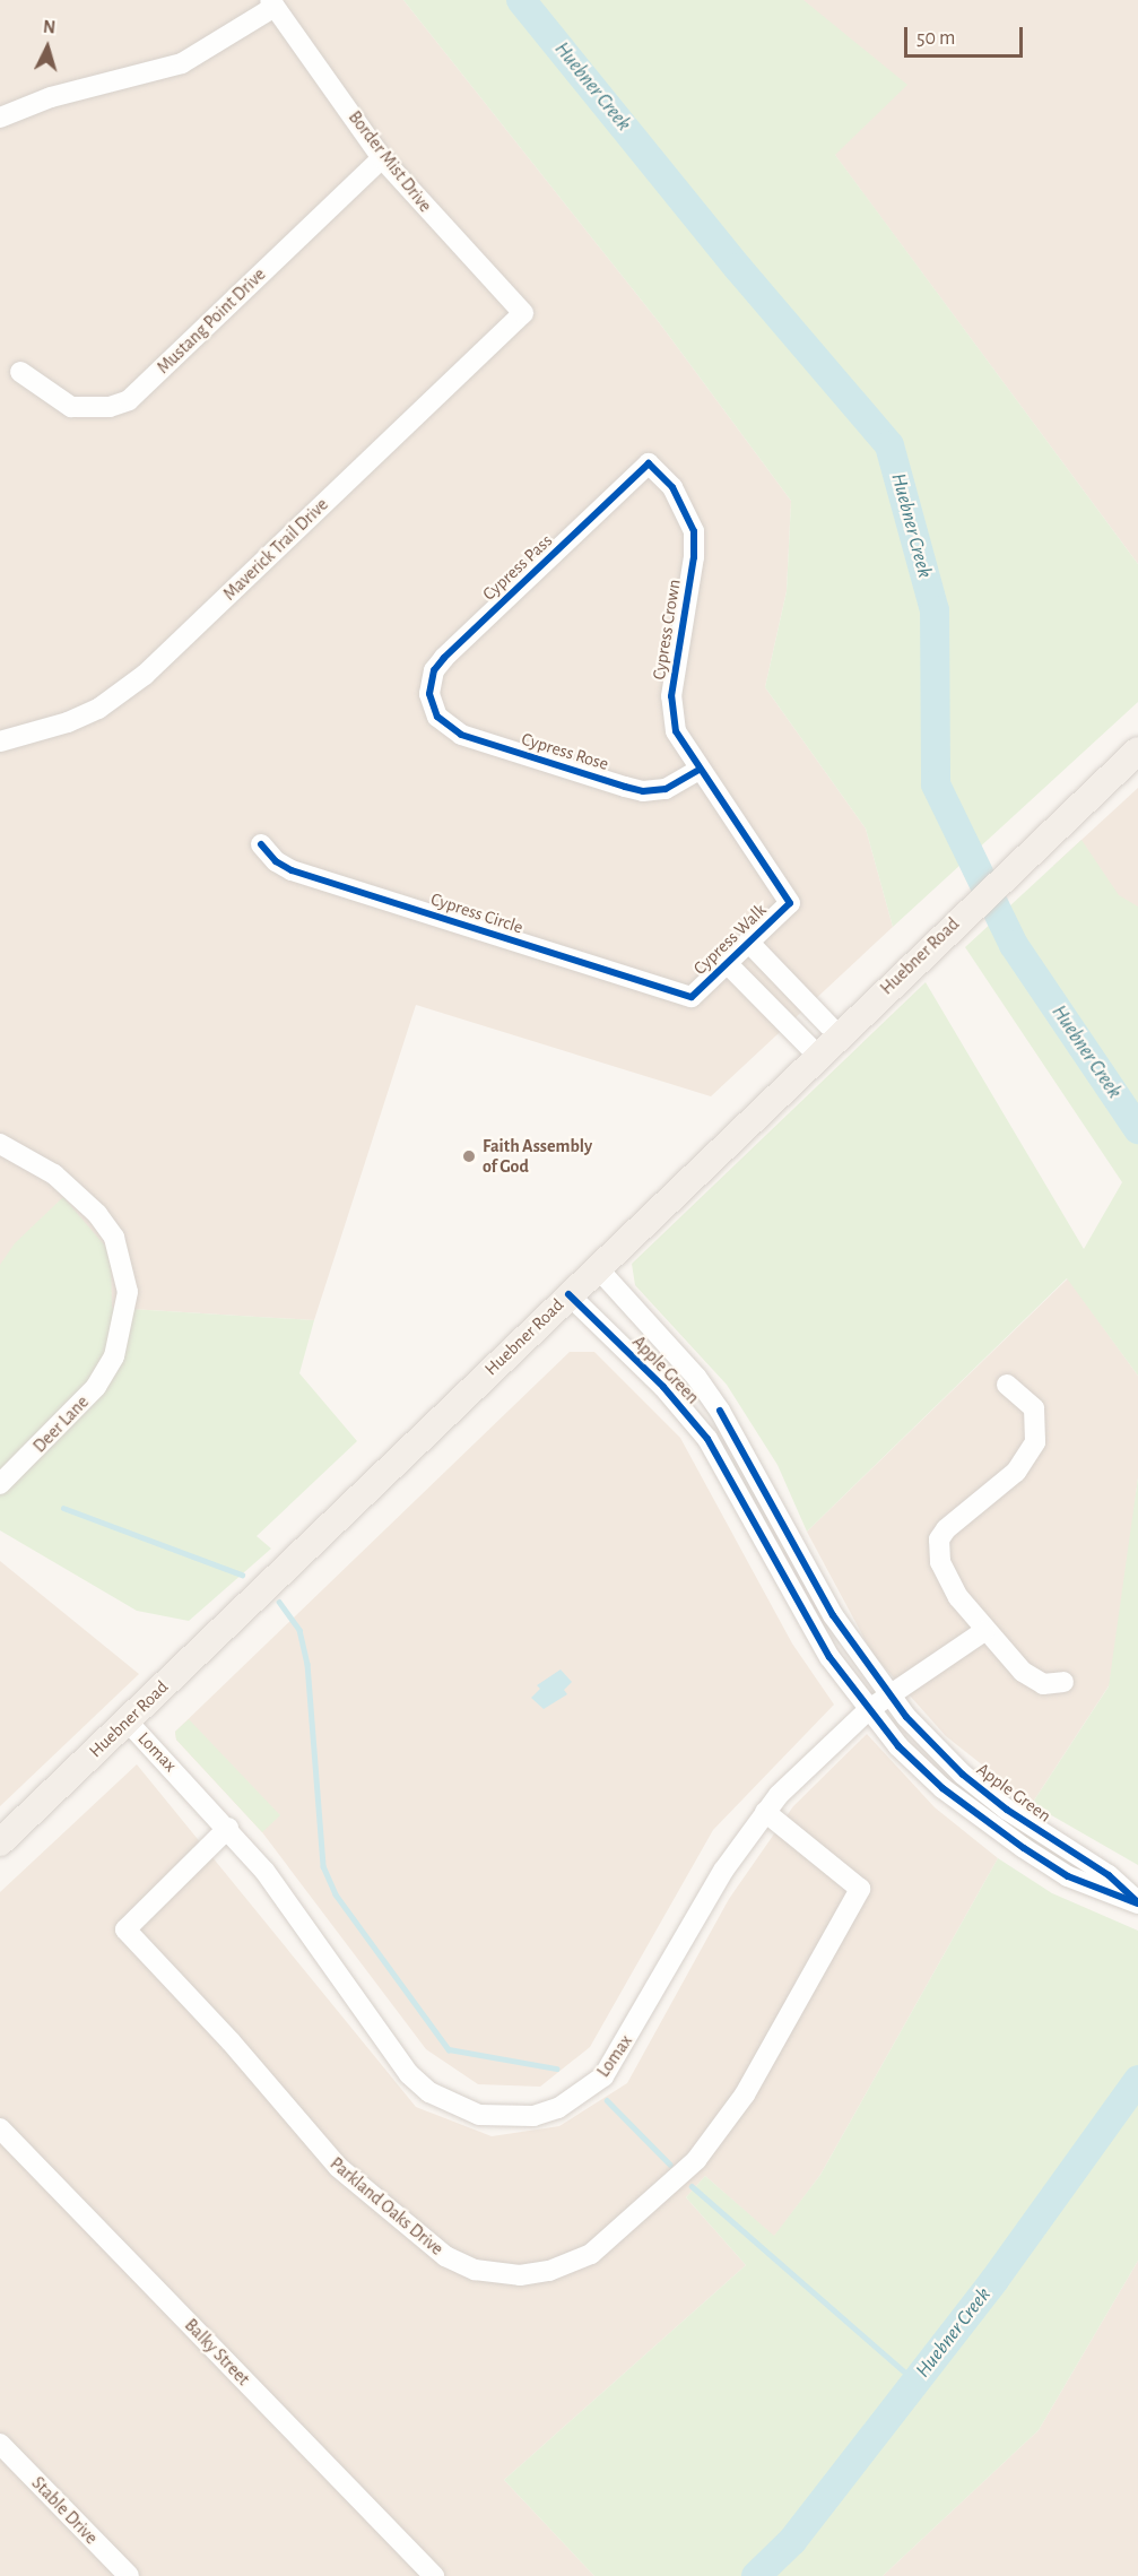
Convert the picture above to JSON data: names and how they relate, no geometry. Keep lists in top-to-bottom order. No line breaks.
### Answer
{"streets":{"main road":["Huebner Road"],"street":["Border Mist Drive","Mustang Point Drive","Maverick Trail Drive","Cypress Pass","Cypress Crown","Cypress Rose","Cypress Circle","Cypress Walk","Apple Green","Deer Lane","Lomax","Parkland Oaks Drive","Balky Street","Stable Drive"]},"crossings":[["Border Mist Drive","Mustang Point Drive"],["Border Mist Drive","Maverick Trail Drive"],["Cypress Pass","Cypress Crown"],["Cypress Pass","Cypress Rose"],["Cypress Crown","Cypress Rose"],["Cypress Crown","Cypress Walk"],["Cypress Circle","Cypress Walk"],["Huebner Road","Apple Green"],["Huebner Road","Lomax"],["Apple Green","Lomax"],["Lomax","Parkland Oaks Drive"]],"water":["Huebner Creek"],"places":["Faith Assembly of God"],"scale_bar":"50 m","north":"top"}
